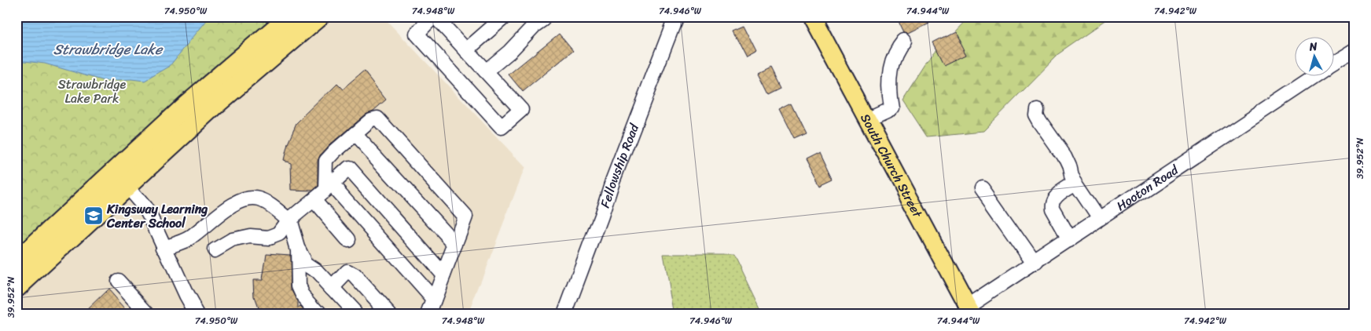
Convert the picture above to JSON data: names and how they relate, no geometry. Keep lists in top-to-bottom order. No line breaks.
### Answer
{"streets":{"main road":["South Church Street"],"street":["Fellowship Road","Hooton Road"]},"crossings":[["South Church Street","Hooton Road"]],"water":["Strawbridge Lake"],"parks":["Strawbridge Lake Park"],"places":{"school or university":["Kingsway Learning Center School"]},"north":"top","coordinates":["74.950°W","74.948°W","74.946°W","74.944°W","74.942°W","39.952°N"]}
